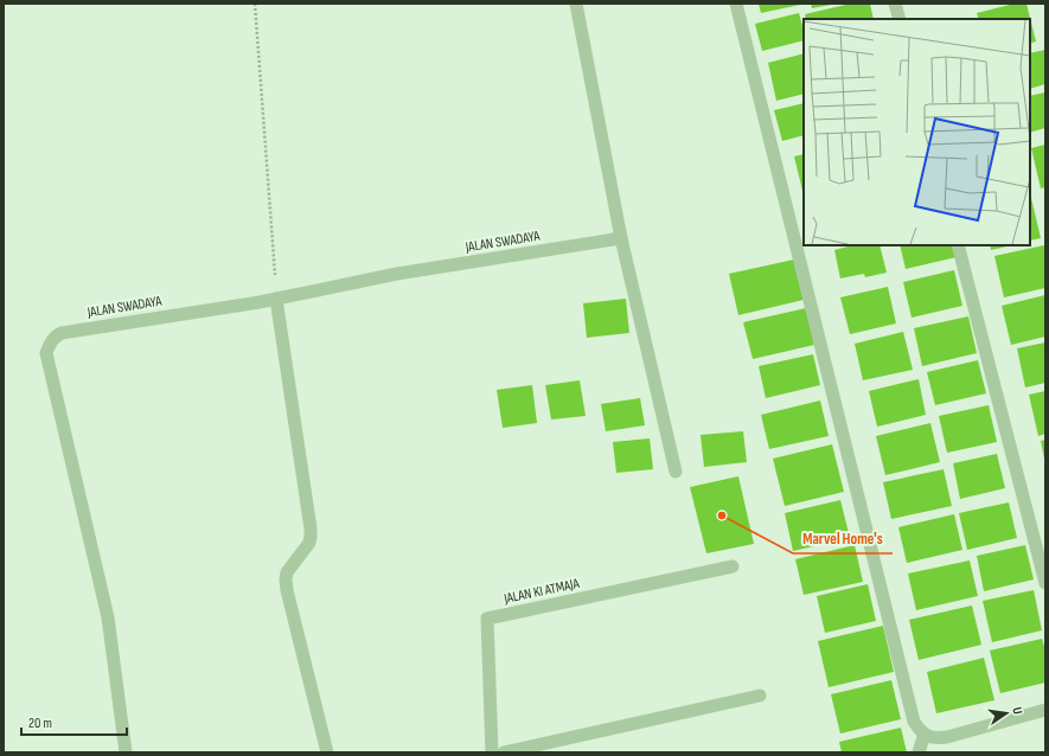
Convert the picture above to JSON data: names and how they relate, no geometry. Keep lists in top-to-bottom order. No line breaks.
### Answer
{"streets":{"street":["JALAN SWADAYA","JALAN KI ATMAJA"]},"places":["Marvel Home's"],"scale_bar":"20 m","north":"right"}
